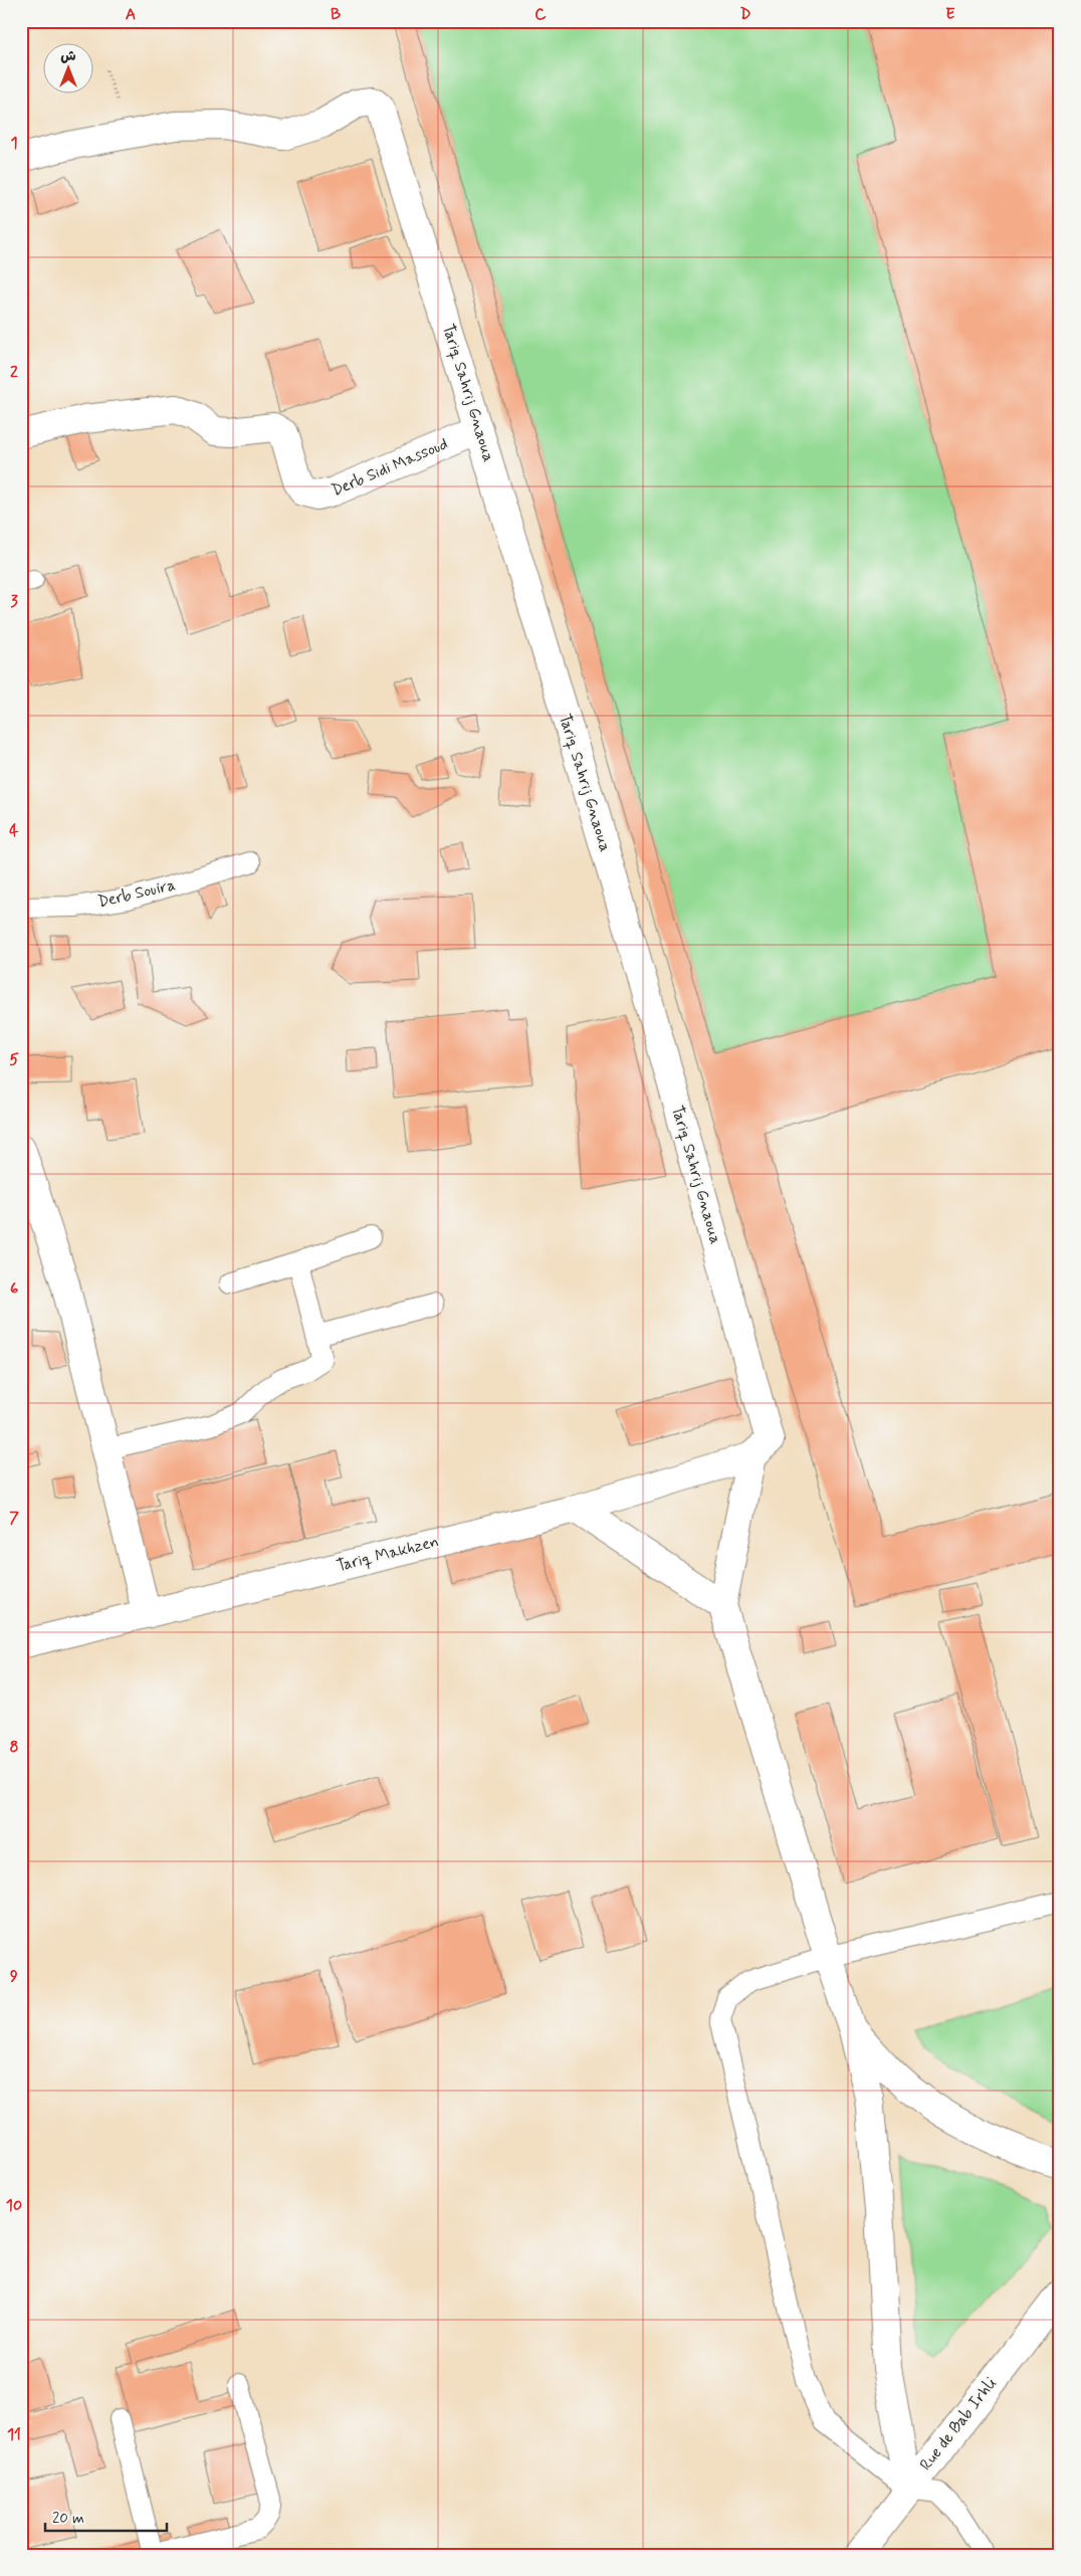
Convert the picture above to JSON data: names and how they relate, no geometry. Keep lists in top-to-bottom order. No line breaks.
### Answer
{"streets":{"street":["Tariq Sahrij Gnaoua","Derb Sidi Massoud","Tariq Makhzen","Rue de Bab Irhli"],"lane":["Derb Souira"]},"crossings":[["Tariq Sahrij Gnaoua","Derb Sidi Massoud"],["Tariq Sahrij Gnaoua","Tariq Makhzen"]],"scale_bar":"20 m","north":"top","grid":{"columns":["A","B","C","D","E"],"rows":["1","2","3","4","5","6","7","8","9","10","11"]}}
